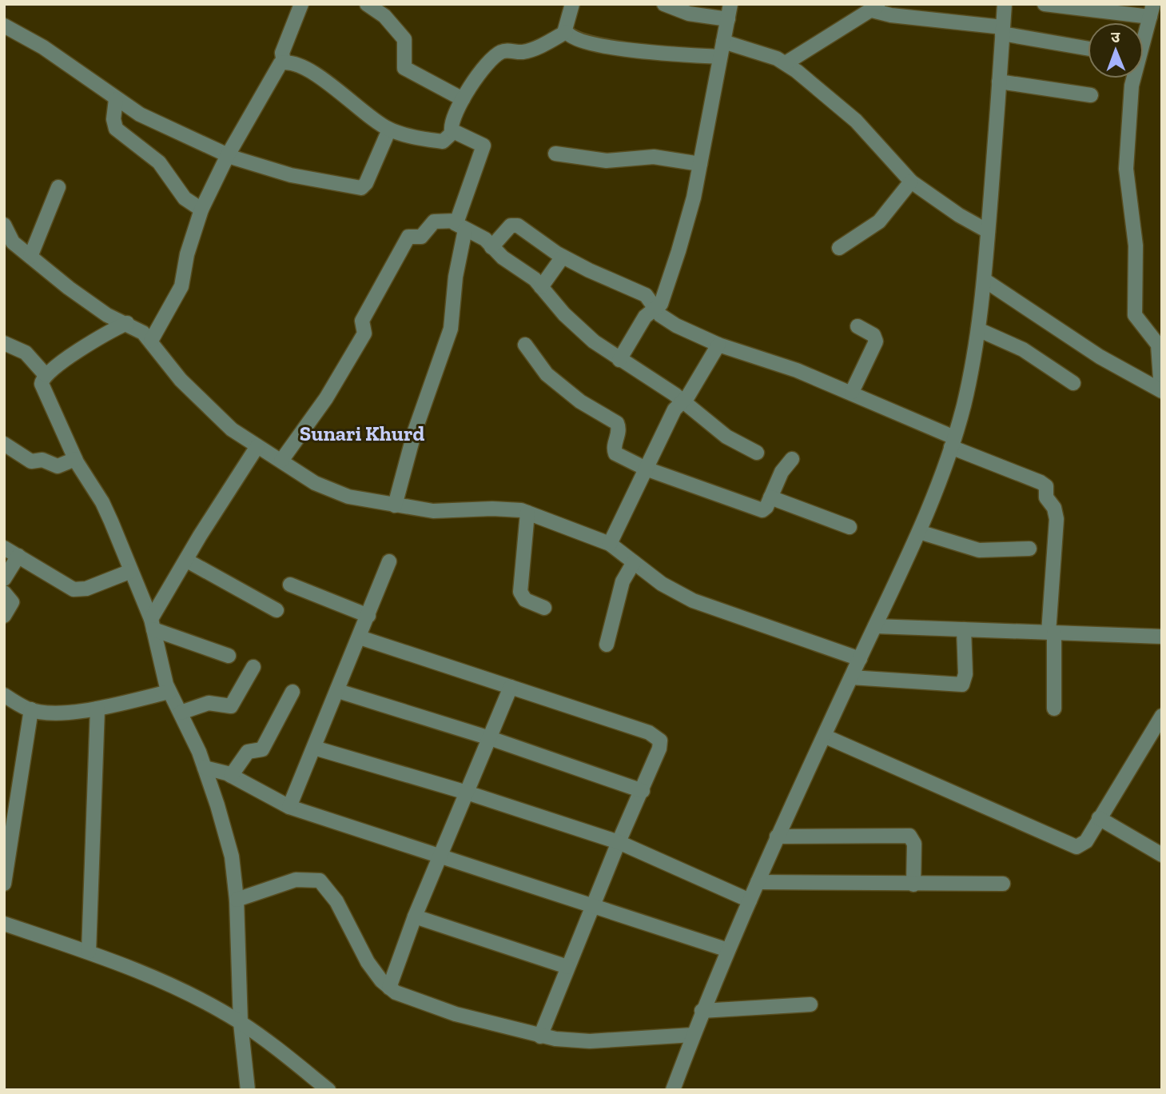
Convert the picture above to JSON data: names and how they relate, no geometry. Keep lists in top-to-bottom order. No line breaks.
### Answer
{"districts":["Sunari Khurd"],"north":"top"}
